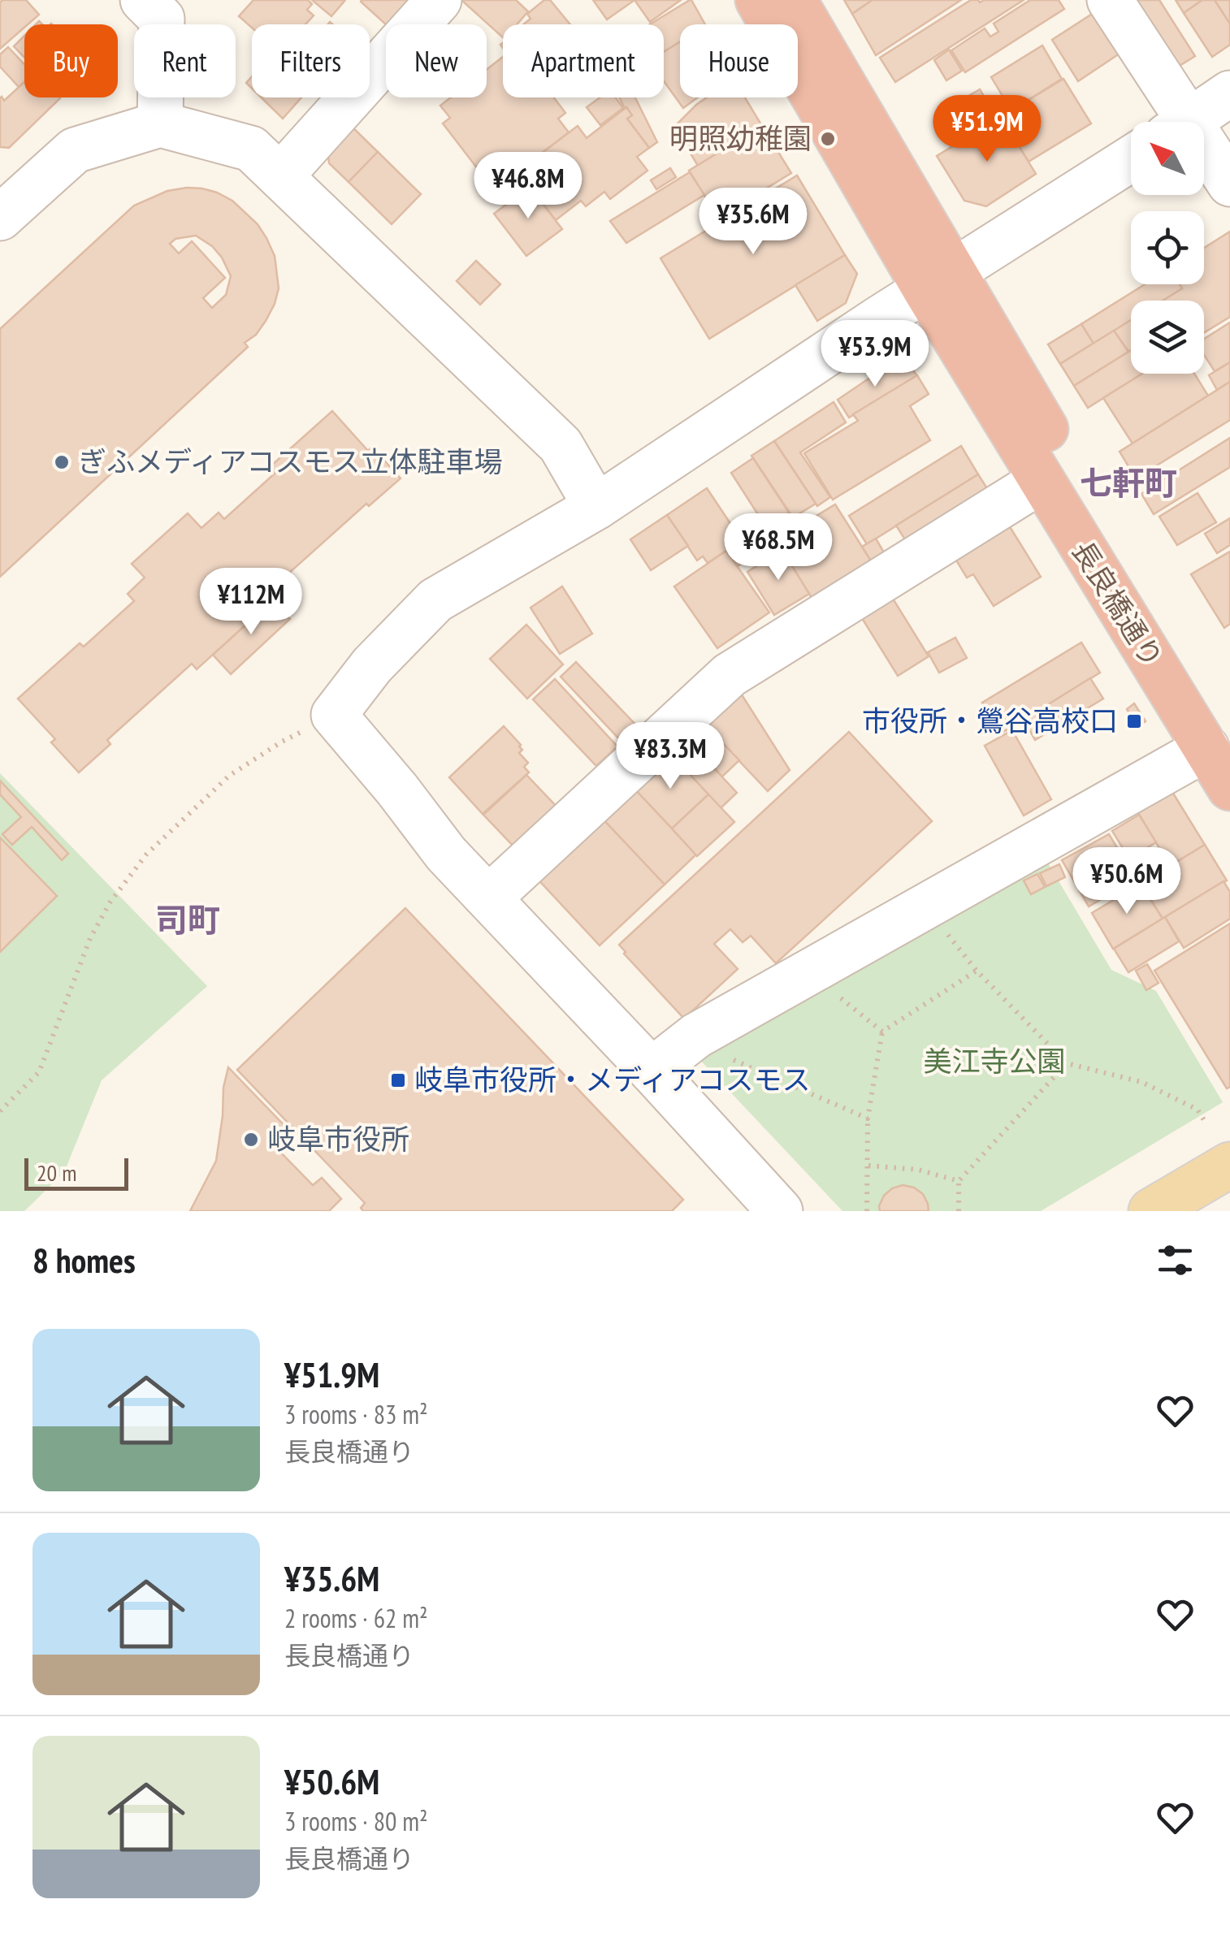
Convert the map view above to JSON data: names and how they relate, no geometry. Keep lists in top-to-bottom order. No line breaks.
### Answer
{"streets":{"highway":["長良橋通り"]},"districts":["七軒町","司町"],"parks":["美江寺公園"],"places":{"other":["明照幼稚園","ぎふメディアコスモス立体駐車場","岐阜市役所"],"transit":["市役所・鶯谷高校口","岐阜市役所・メディアコスモス"]},"scale_bar":"20 m","north":"top left","page":{"chip":["Buy","Rent","Filters","New","Apartment","House"],"price":["¥51.9M","¥46.8M","¥35.6M","¥53.9M","¥68.5M","¥112M","¥83.3M","¥50.6M"],"scale":"20 m","heading":"8 homes","list":[{"name":"¥51.9M","note":"3 rooms · 83 m² · 長良橋通り"},{"name":"¥35.6M","note":"2 rooms · 62 m² · 長良橋通り"},{"name":"¥50.6M","note":"3 rooms · 80 m² · 長良橋通り"}]}}
